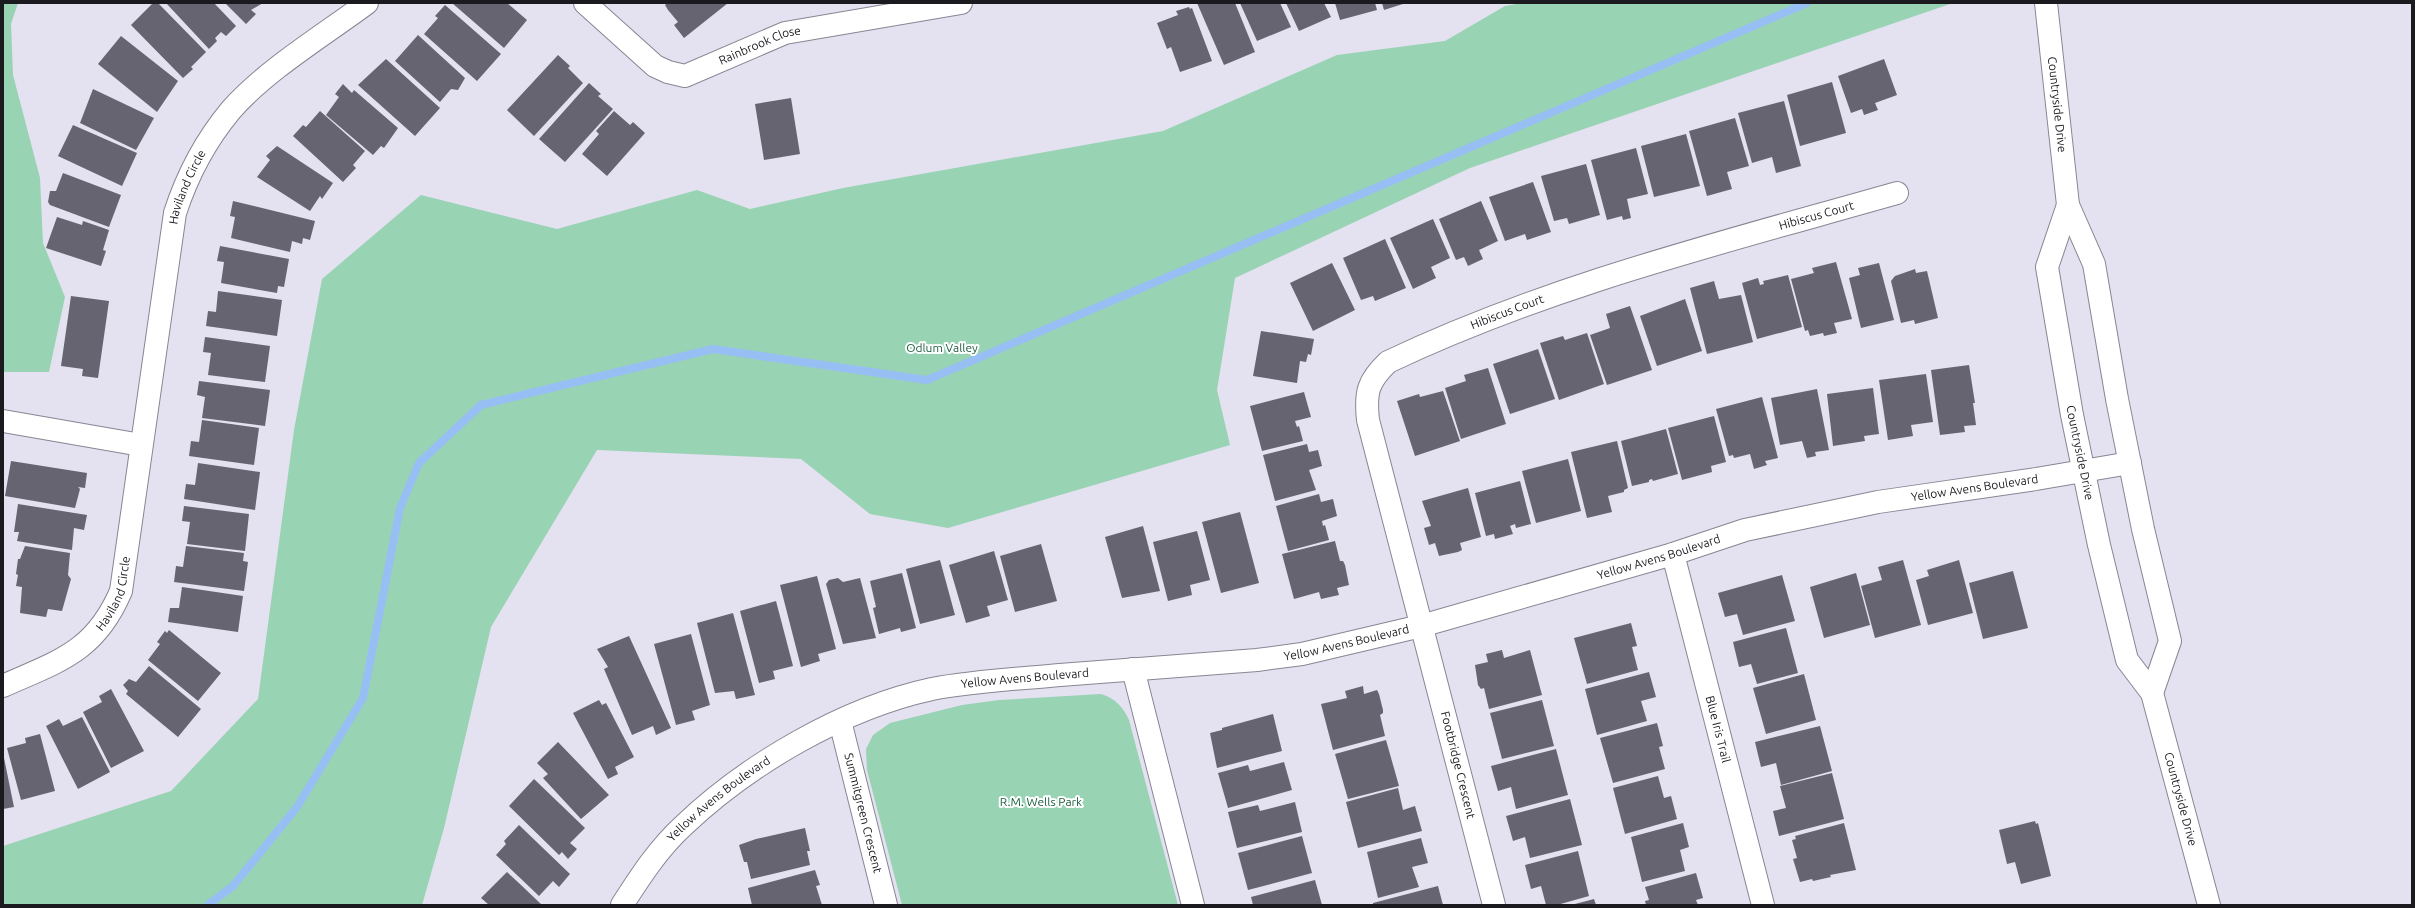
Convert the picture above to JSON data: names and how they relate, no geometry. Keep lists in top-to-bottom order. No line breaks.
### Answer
{"streets":{"street":["Rainbrook Close","Countryside Drive","Haviland Circle","Hibiscus Court","Yellow Avens Boulevard","Blue Iris Trail","Footbridge Crescent","Summitgreen Crescent"]},"crossings":[["Countryside Drive","Yellow Avens Boulevard"],["Hibiscus Court","Yellow Avens Boulevard"],["Hibiscus Court","Footbridge Crescent"],["Yellow Avens Boulevard","Blue Iris Trail"],["Yellow Avens Boulevard","Footbridge Crescent"],["Yellow Avens Boulevard","Summitgreen Crescent"]],"parks":["Odlum Valley","R.M. Wells Park"]}
